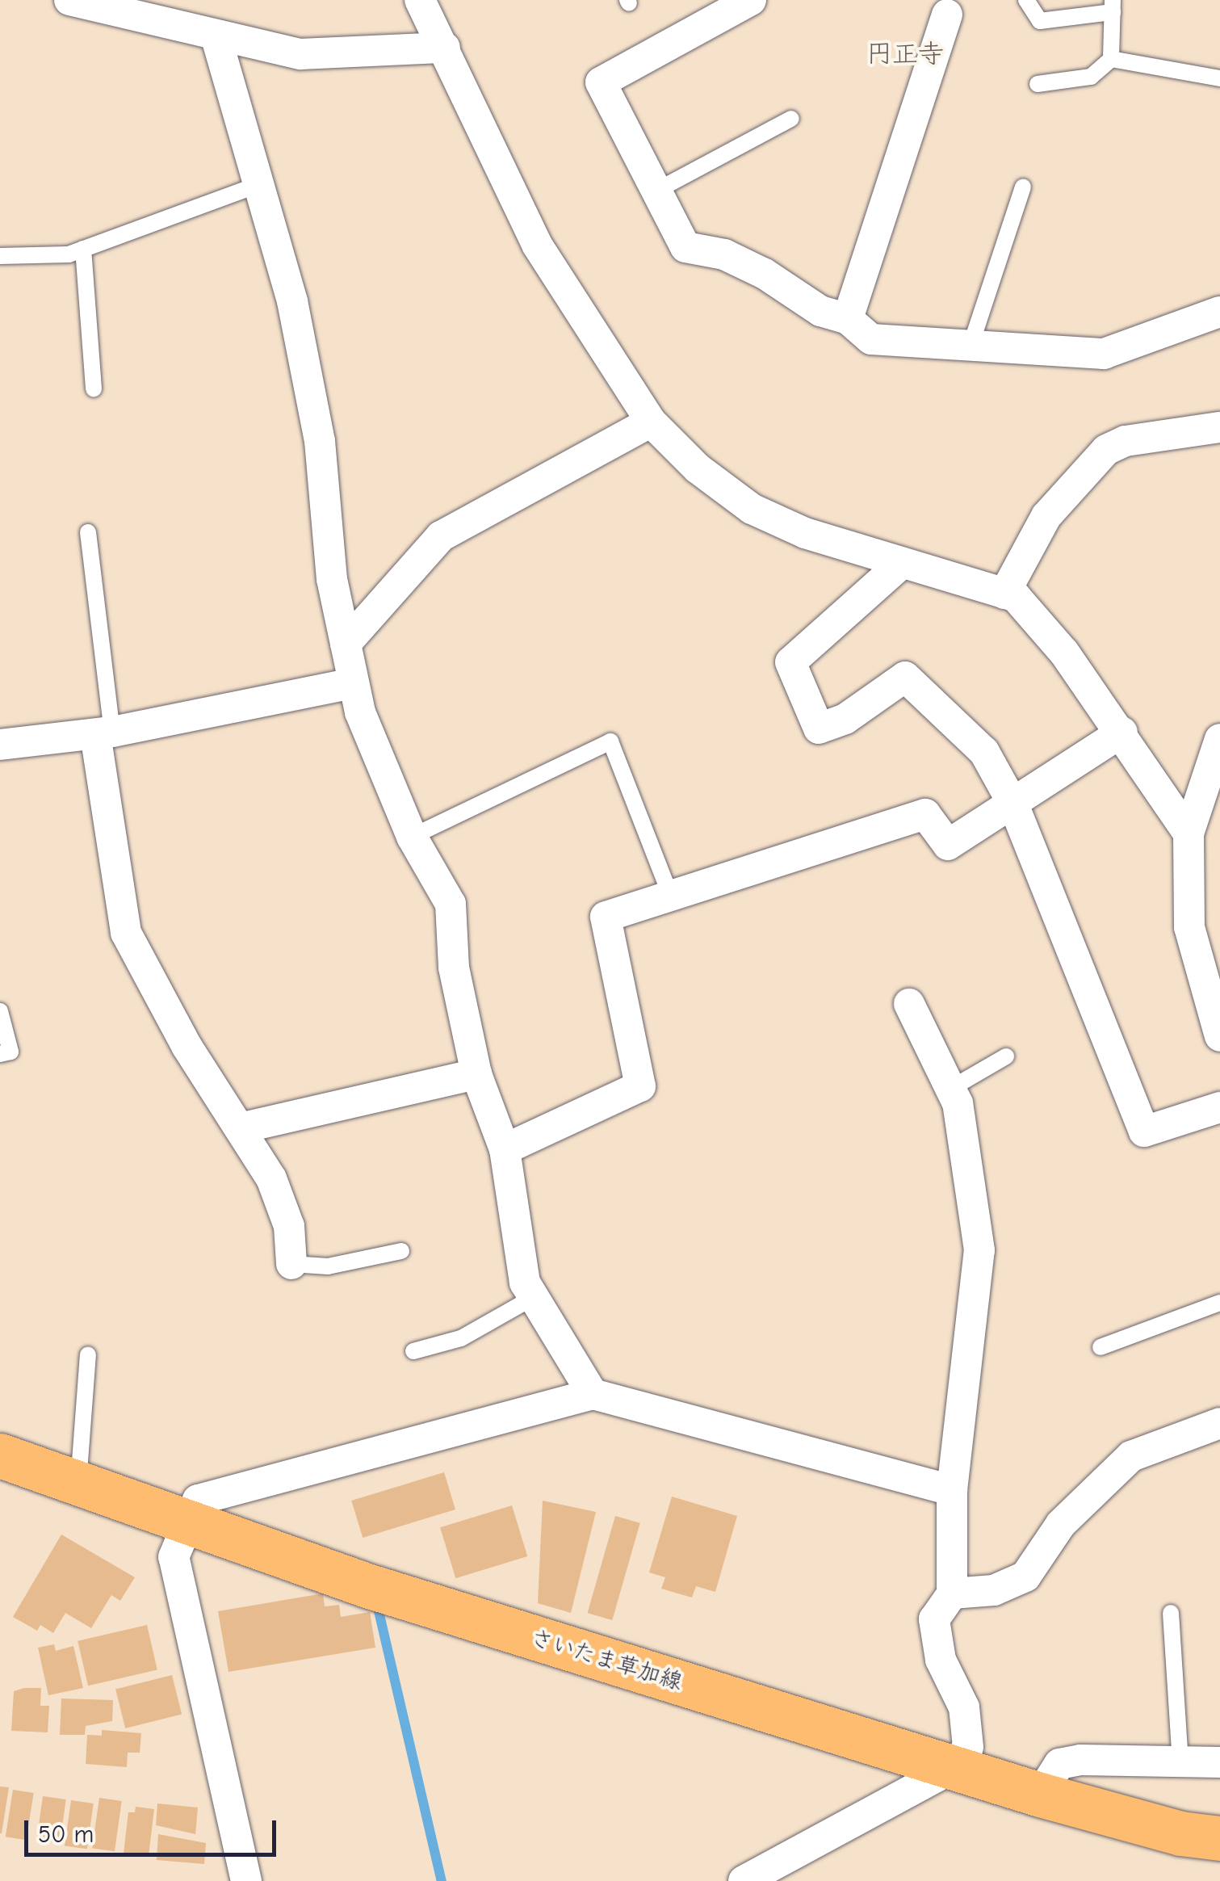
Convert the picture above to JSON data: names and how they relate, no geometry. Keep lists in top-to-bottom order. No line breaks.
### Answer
{"streets":{"main road":["さいたま草加線"]},"districts":["円正寺"],"scale_bar":"50 m"}
